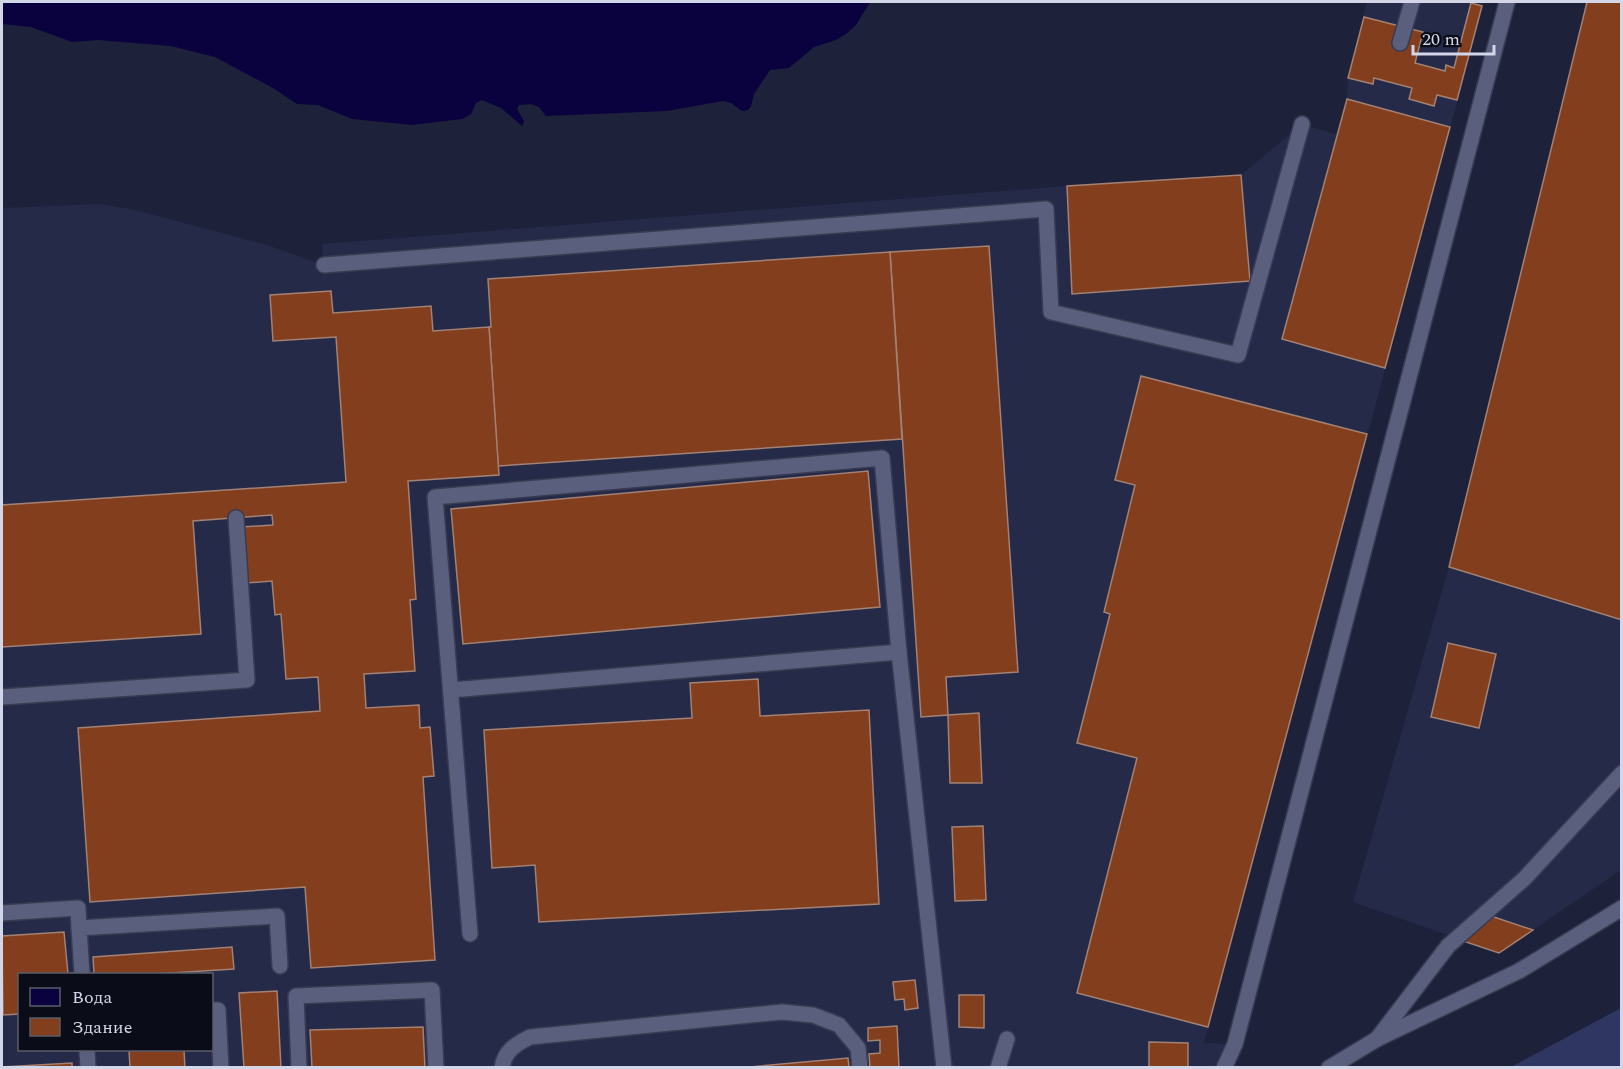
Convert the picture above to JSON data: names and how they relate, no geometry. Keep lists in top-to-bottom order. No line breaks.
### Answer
{"legend":["Вода","Здание"],"scale_bar":"20 m"}
